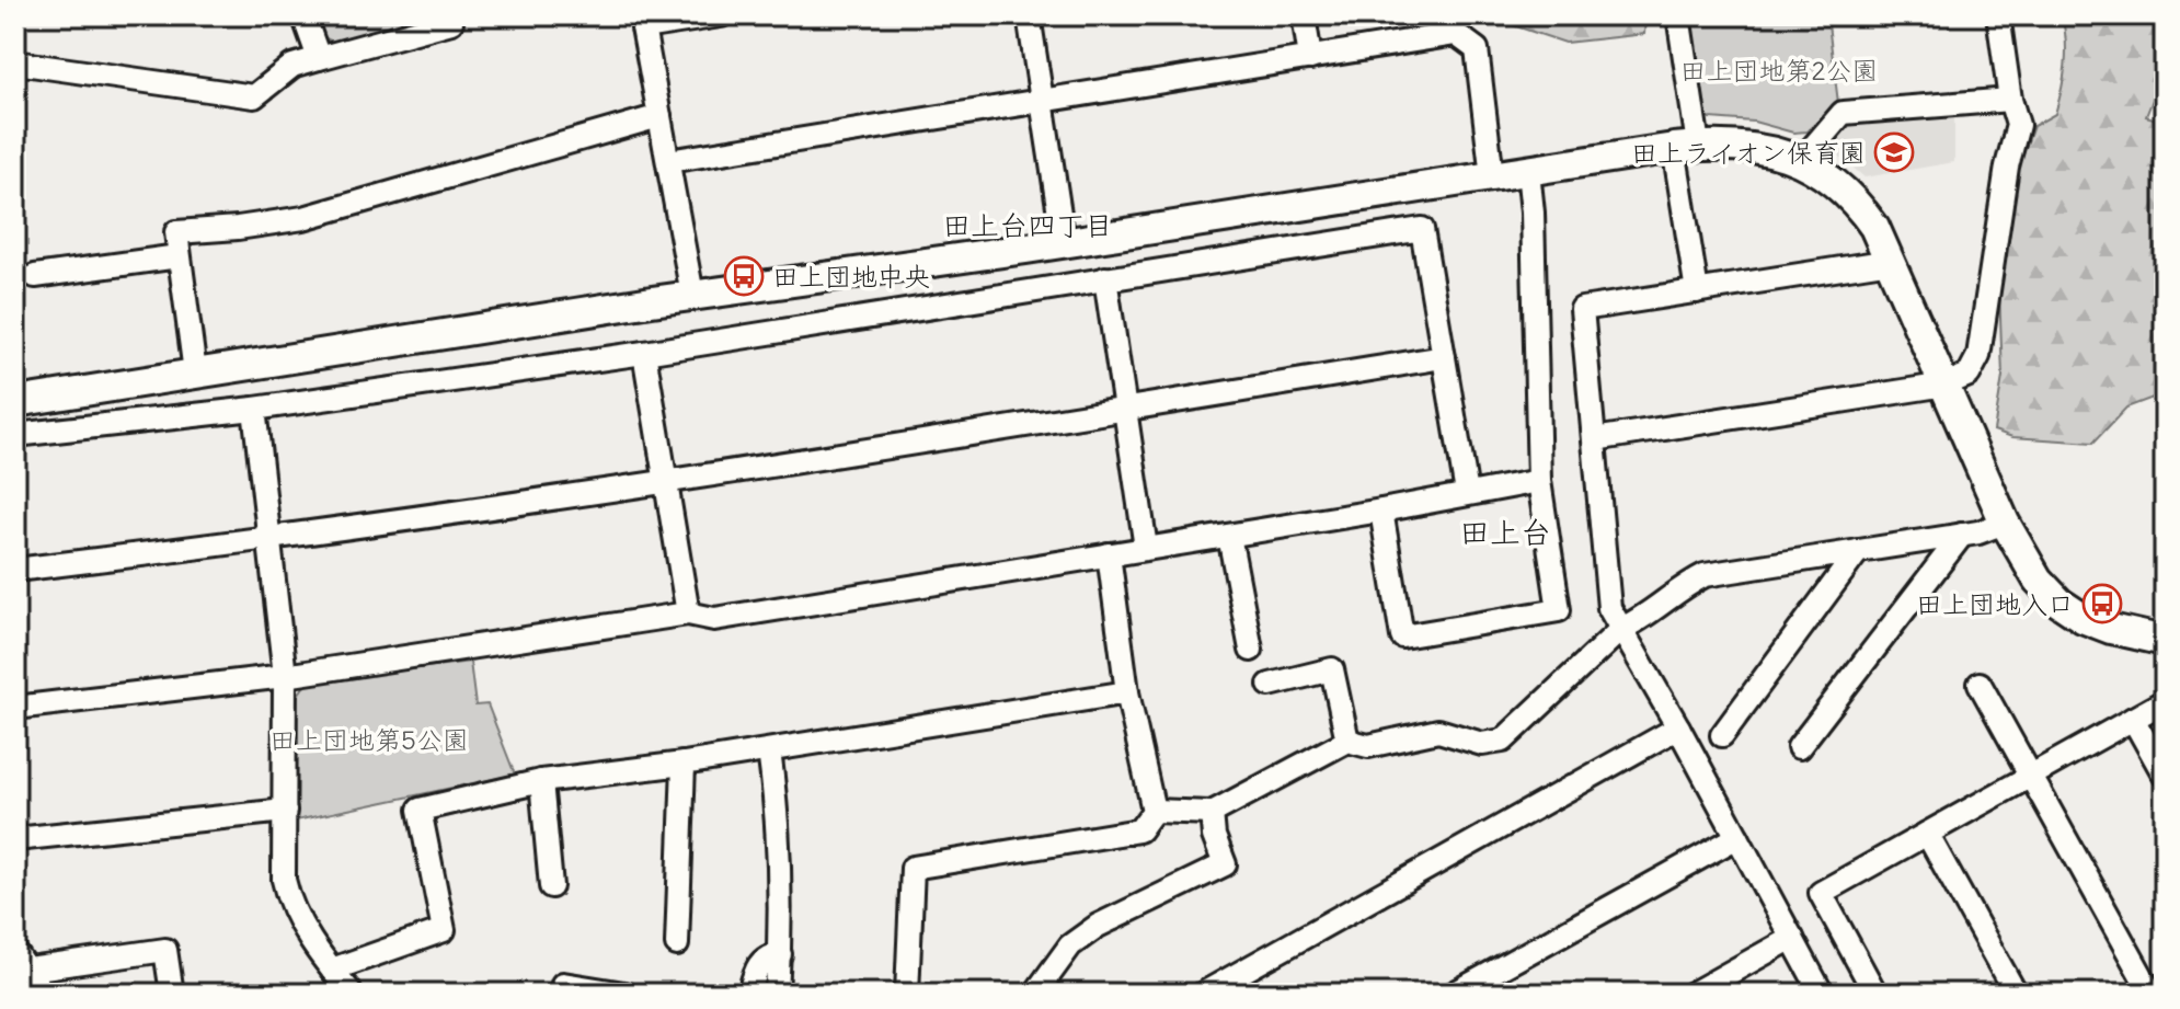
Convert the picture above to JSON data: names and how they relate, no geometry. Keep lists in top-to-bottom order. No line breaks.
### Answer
{"districts":["田上台四丁目","田上台"],"parks":["田上団地第2公園","田上団地第5公園"],"places":{"school or university":["田上ライオン保育園"],"bus stop":["田上団地中央","田上団地入口"]}}
